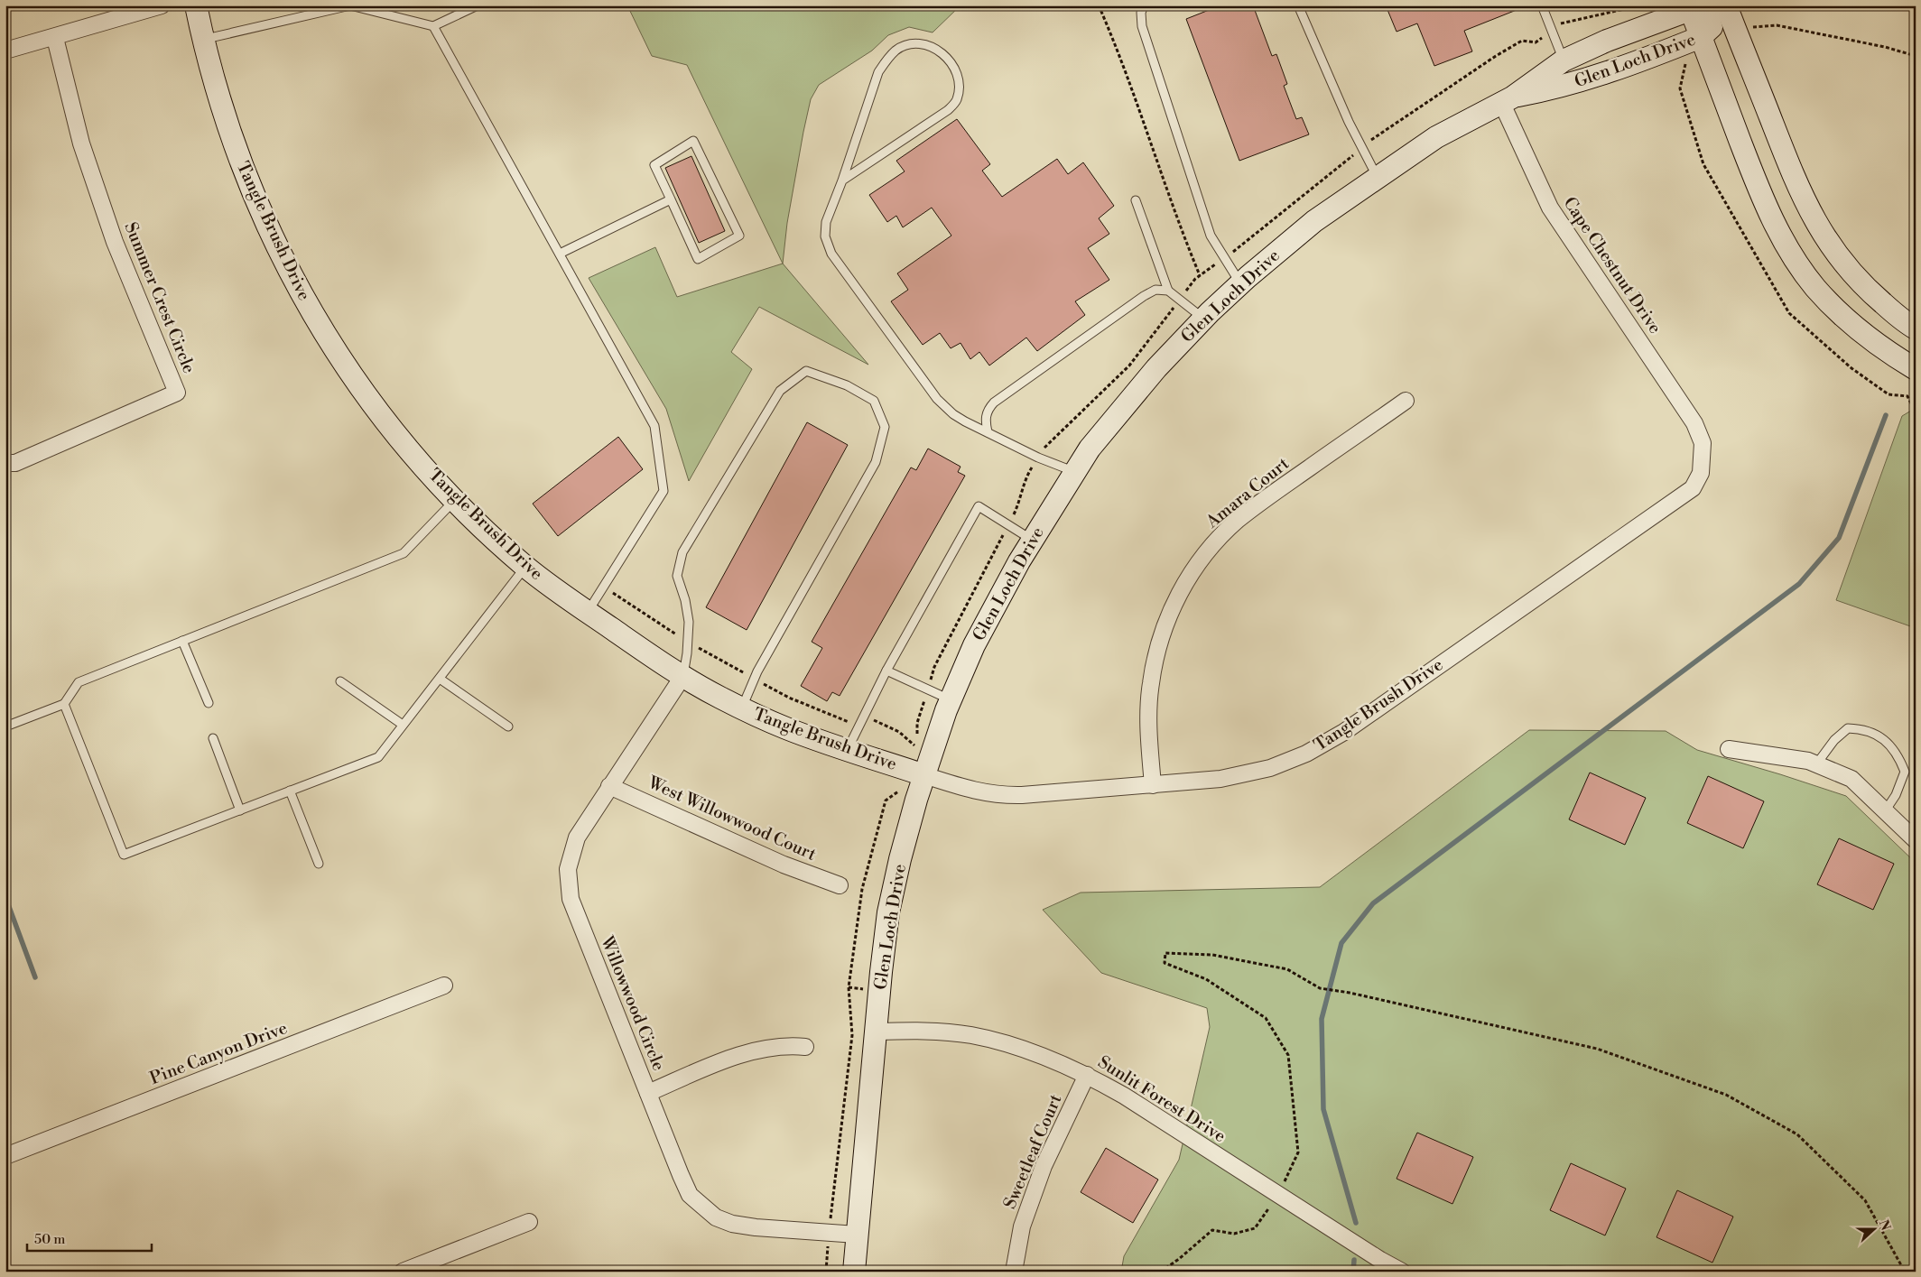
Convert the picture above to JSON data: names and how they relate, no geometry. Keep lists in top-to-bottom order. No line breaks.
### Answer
{"streets":{"street":["Glen Loch Drive","Tangle Brush Drive","Cape Chestnut Drive","Summer Crest Circle","Amara Court","West Willowwood Court","Willowwood Circle","Pine Canyon Drive","Sunlit Forest Drive","Sweetleaf Court"]},"crossings":[["Glen Loch Drive","Tangle Brush Drive"],["Glen Loch Drive","Cape Chestnut Drive"],["Glen Loch Drive","Willowwood Circle"],["Glen Loch Drive","Sunlit Forest Drive"],["Tangle Brush Drive","Cape Chestnut Drive"],["Tangle Brush Drive","Amara Court"],["Tangle Brush Drive","Willowwood Circle"],["West Willowwood Court","Willowwood Circle"],["Sunlit Forest Drive","Sweetleaf Court"]],"scale_bar":"50 m","north":"right"}
